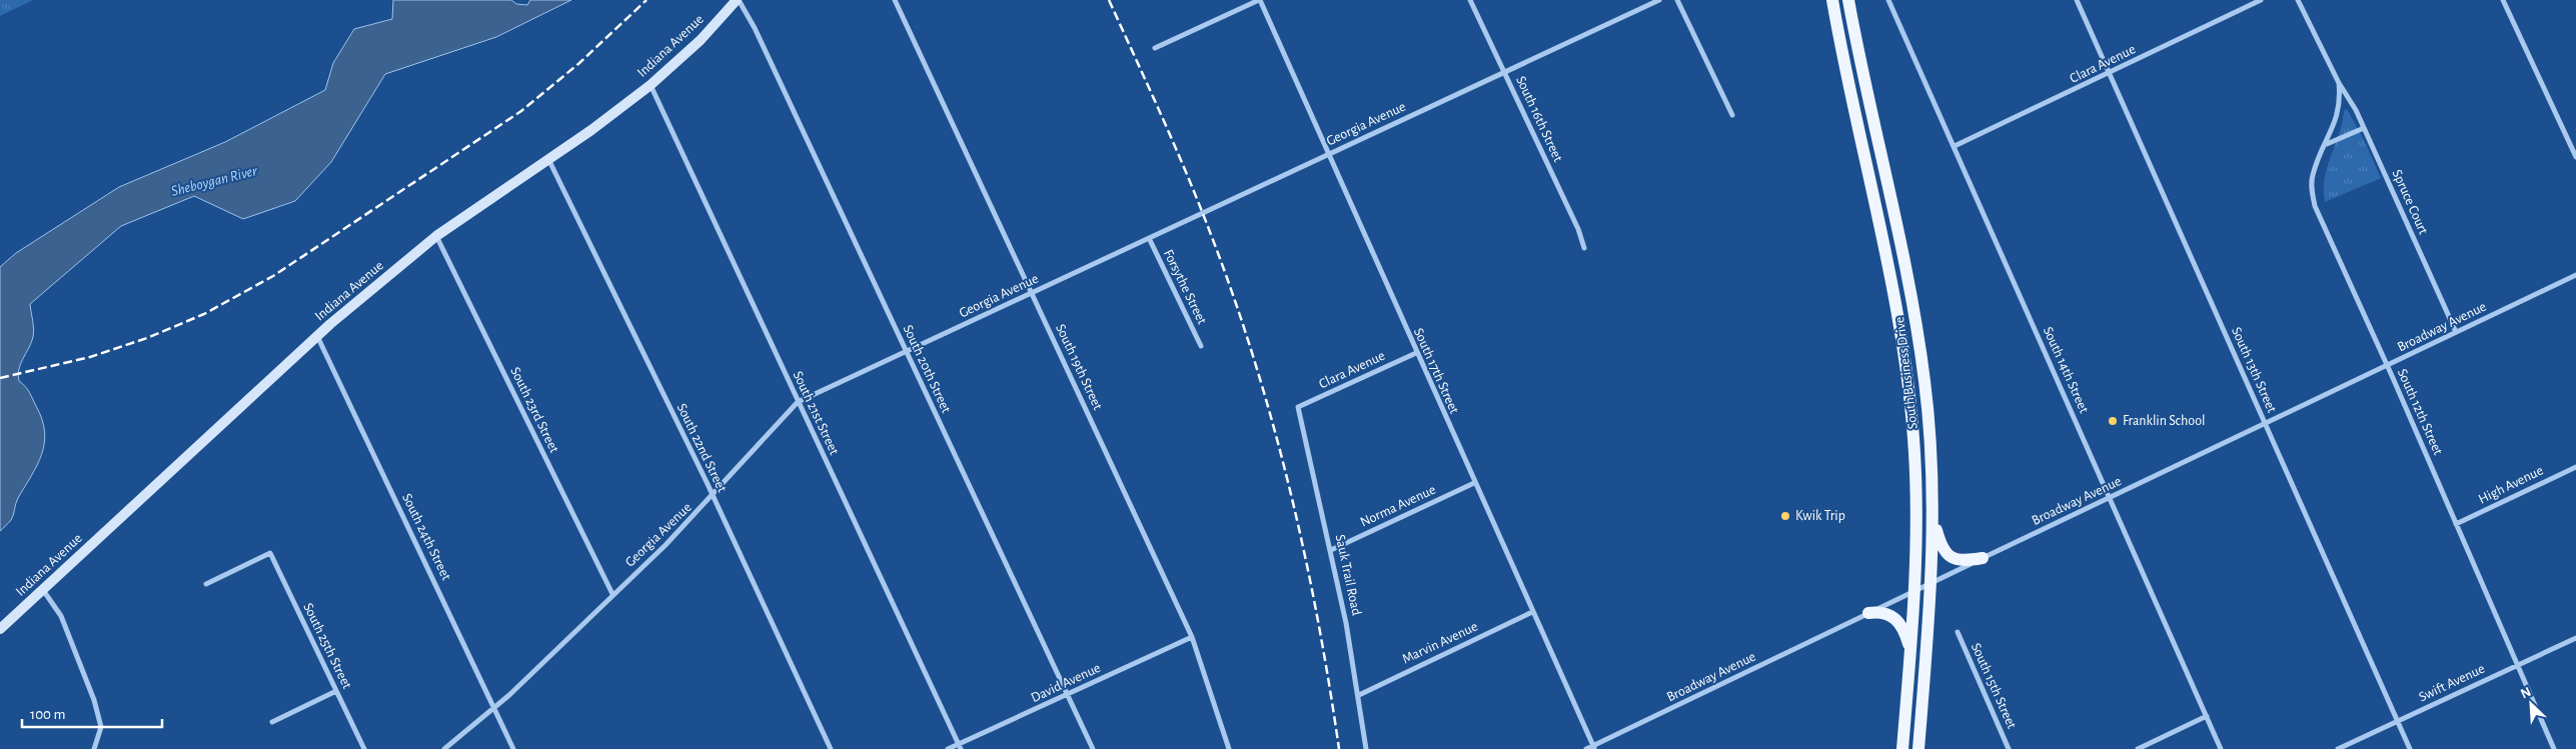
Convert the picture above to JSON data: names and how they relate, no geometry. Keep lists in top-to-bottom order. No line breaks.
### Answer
{"streets":{"main road":["Indiana Avenue","South Business Drive"],"street":["Clara Avenue","South 16th Street","Georgia Avenue","Spruce Court","Forsythe Street","Broadway Avenue","South 19th Street","South 20th Street","South 14th Street","South 13th Street","South 17th Street","South 23rd Street","South 12th Street","South 21st Street","South 22nd Street","High Avenue","Norma Avenue","South 24th Street","Sauk Trail Road","Marvin Avenue","South 25th Street","David Avenue","Swift Avenue","South 15th Street"]},"crossings":[["Indiana Avenue","South 20th Street"],["Indiana Avenue","South 23rd Street"],["Indiana Avenue","South 21st Street"],["Indiana Avenue","South 22nd Street"],["Indiana Avenue","South 24th Street"],["Clara Avenue","South 14th Street"],["Clara Avenue","South 13th Street"],["Clara Avenue","South 17th Street"],["Clara Avenue","Sauk Trail Road"],["South 16th Street","Georgia Avenue"],["Georgia Avenue","Forsythe Street"],["Georgia Avenue","South 19th Street"],["Georgia Avenue","South 20th Street"],["Georgia Avenue","South 17th Street"],["Georgia Avenue","South 23rd Street"],["Georgia Avenue","South 21st Street"],["Georgia Avenue","South 22nd Street"],["Georgia Avenue","South 24th Street"],["Spruce Court","Broadway Avenue"],["Spruce Court","South 12th Street"],["Broadway Avenue","South 14th Street"],["Broadway Avenue","South 13th Street"],["Broadway Avenue","South 17th Street"],["Broadway Avenue","South Business Drive"],["Broadway Avenue","South 12th Street"],["South 19th Street","David Avenue"],["South 20th Street","David Avenue"],["South 13th Street","Swift Avenue"],["South 17th Street","Norma Avenue"],["South 17th Street","Marvin Avenue"],["South 12th Street","High Avenue"],["South 12th Street","Swift Avenue"],["South 21st Street","David Avenue"],["Norma Avenue","Sauk Trail Road"],["Sauk Trail Road","Marvin Avenue"]],"water":["Sheboygan River"],"places":["Franklin School","Kwik Trip"],"scale_bar":"100 m","north":"top left"}
